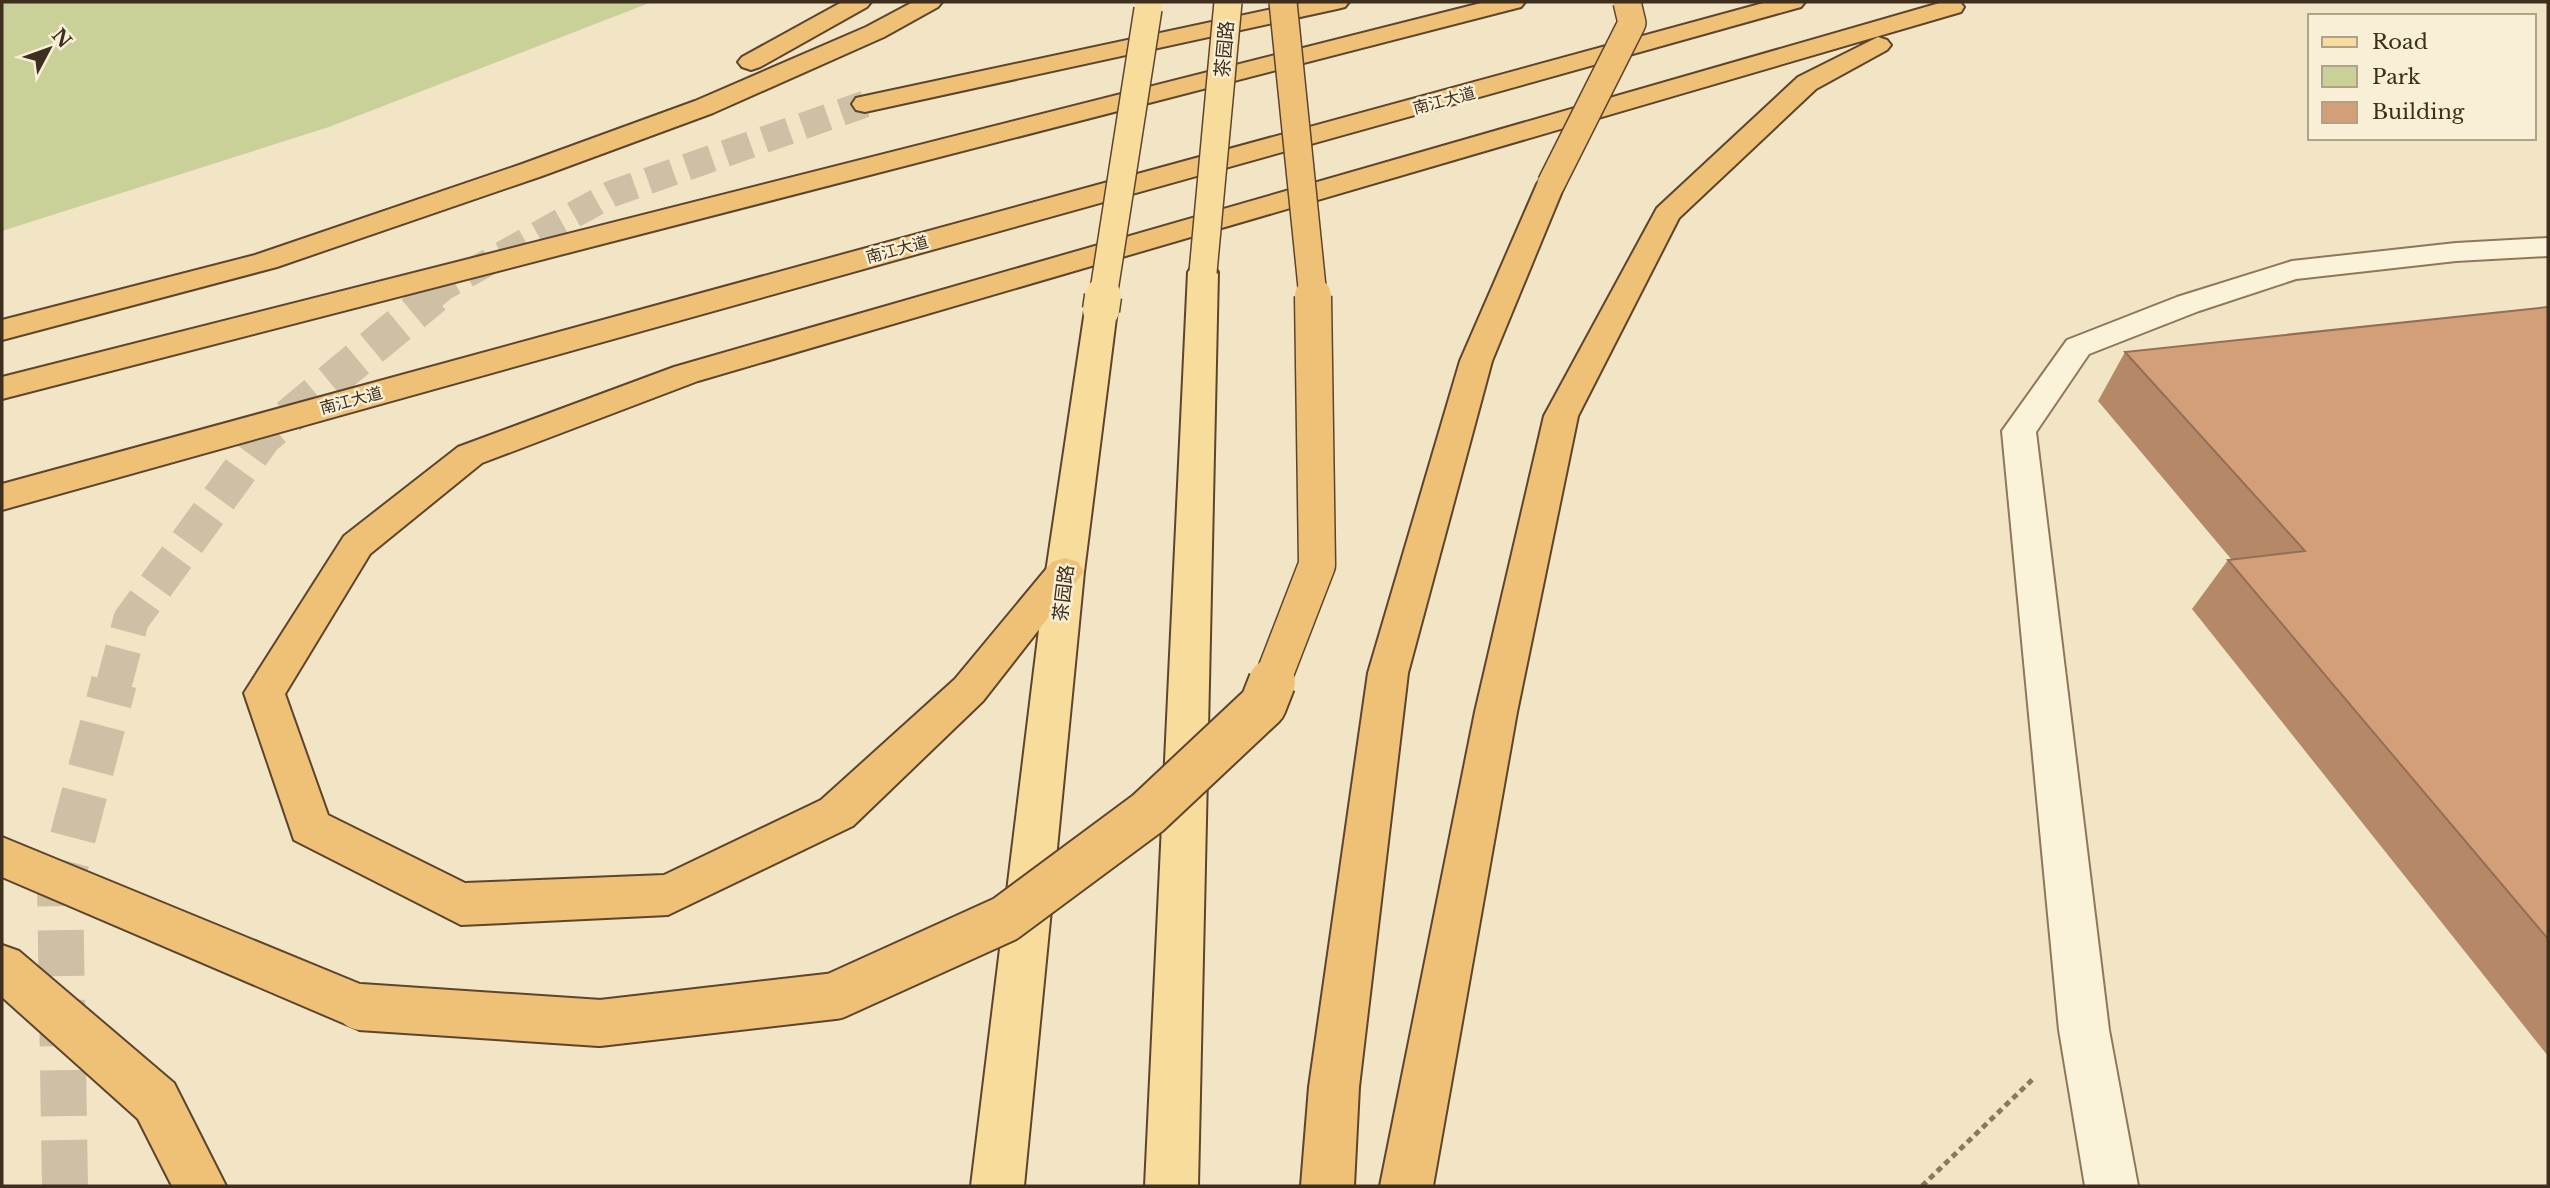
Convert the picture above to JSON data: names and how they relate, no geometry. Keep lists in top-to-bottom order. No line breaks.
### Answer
{"streets":{"highway":["南江大道"],"main road":["茶园路"]},"legend":["Road","Park","Building"],"north":"top right"}
